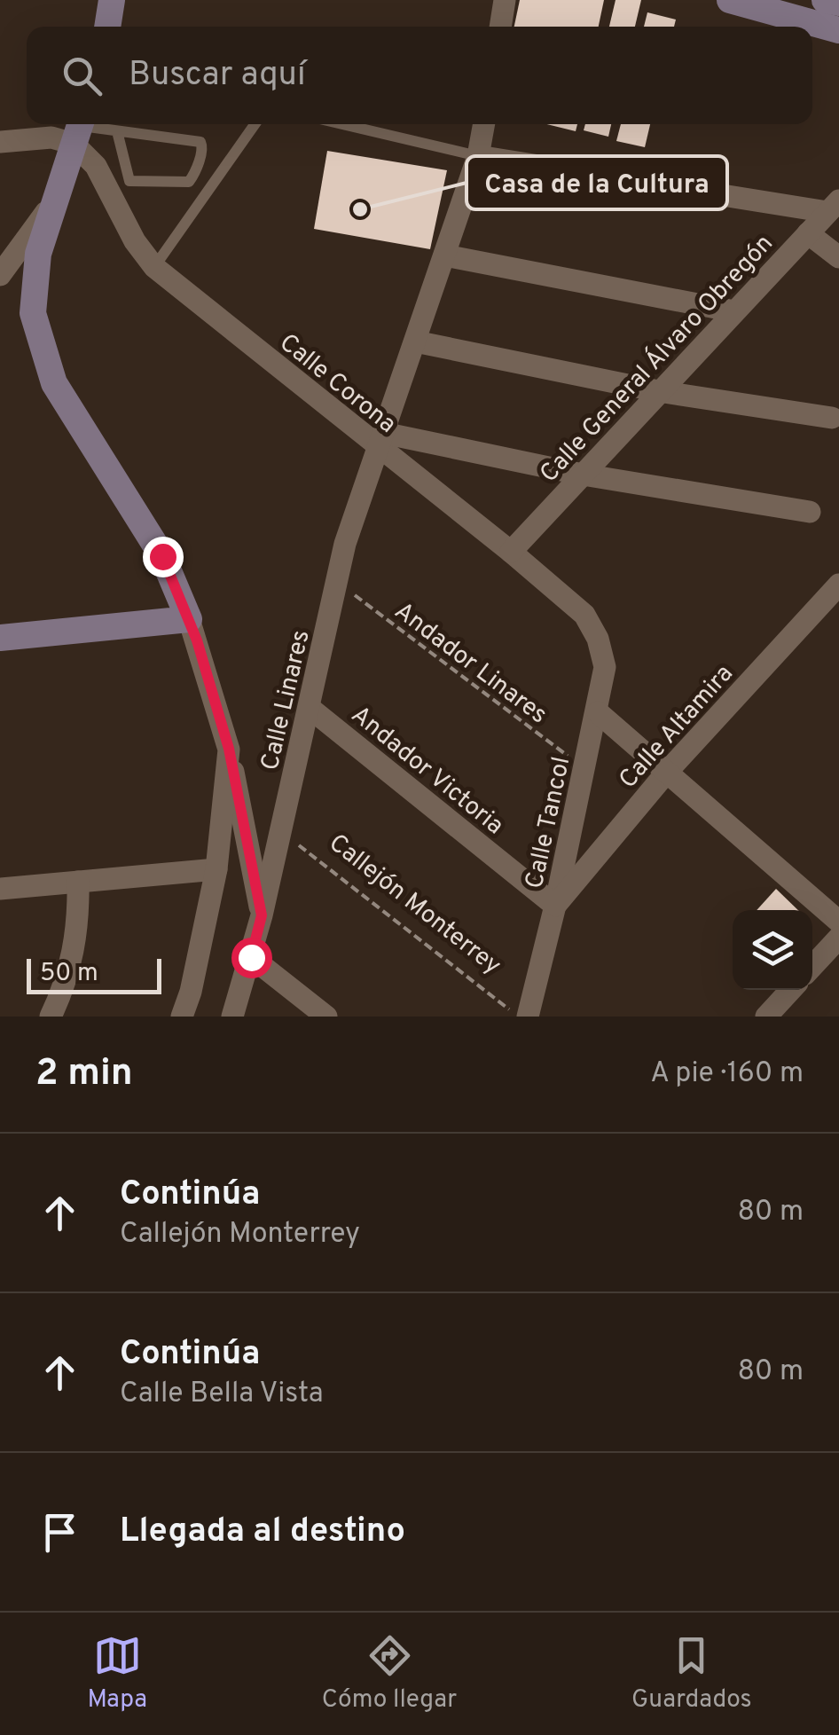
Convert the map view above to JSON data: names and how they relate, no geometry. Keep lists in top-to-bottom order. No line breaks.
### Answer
{"streets":{"street":["Calle General Álvaro Obregón","Calle Corona","Calle Linares","Calle Altamira","Andador Victoria","Calle Tancol"],"path":["Andador Linares","Callejón Monterrey"]},"crossings":[["Calle General Álvaro Obregón","Calle Corona"],["Calle Corona","Calle Linares"],["Calle Corona","Calle Tancol"],["Andador Linares","Calle Linares"],["Andador Linares","Calle Tancol"],["Calle Linares","Andador Victoria"],["Calle Linares","Callejón Monterrey"],["Calle Altamira","Andador Victoria"],["Calle Altamira","Calle Tancol"],["Andador Victoria","Calle Tancol"],["Calle Tancol","Callejón Monterrey"]],"places":["Casa de la Cultura"],"scale_bar":"50 m","page":{"search":"Buscar aquí","scale":"50 m","heading":["2 min","A pie · 160 m"],"list":[["Continúa","Callejón Monterrey","80 m"],["Continúa","Calle Bella Vista","80 m"],"Llegada al destino"],"nav":["Mapa","Cómo llegar","Guardados"]}}
